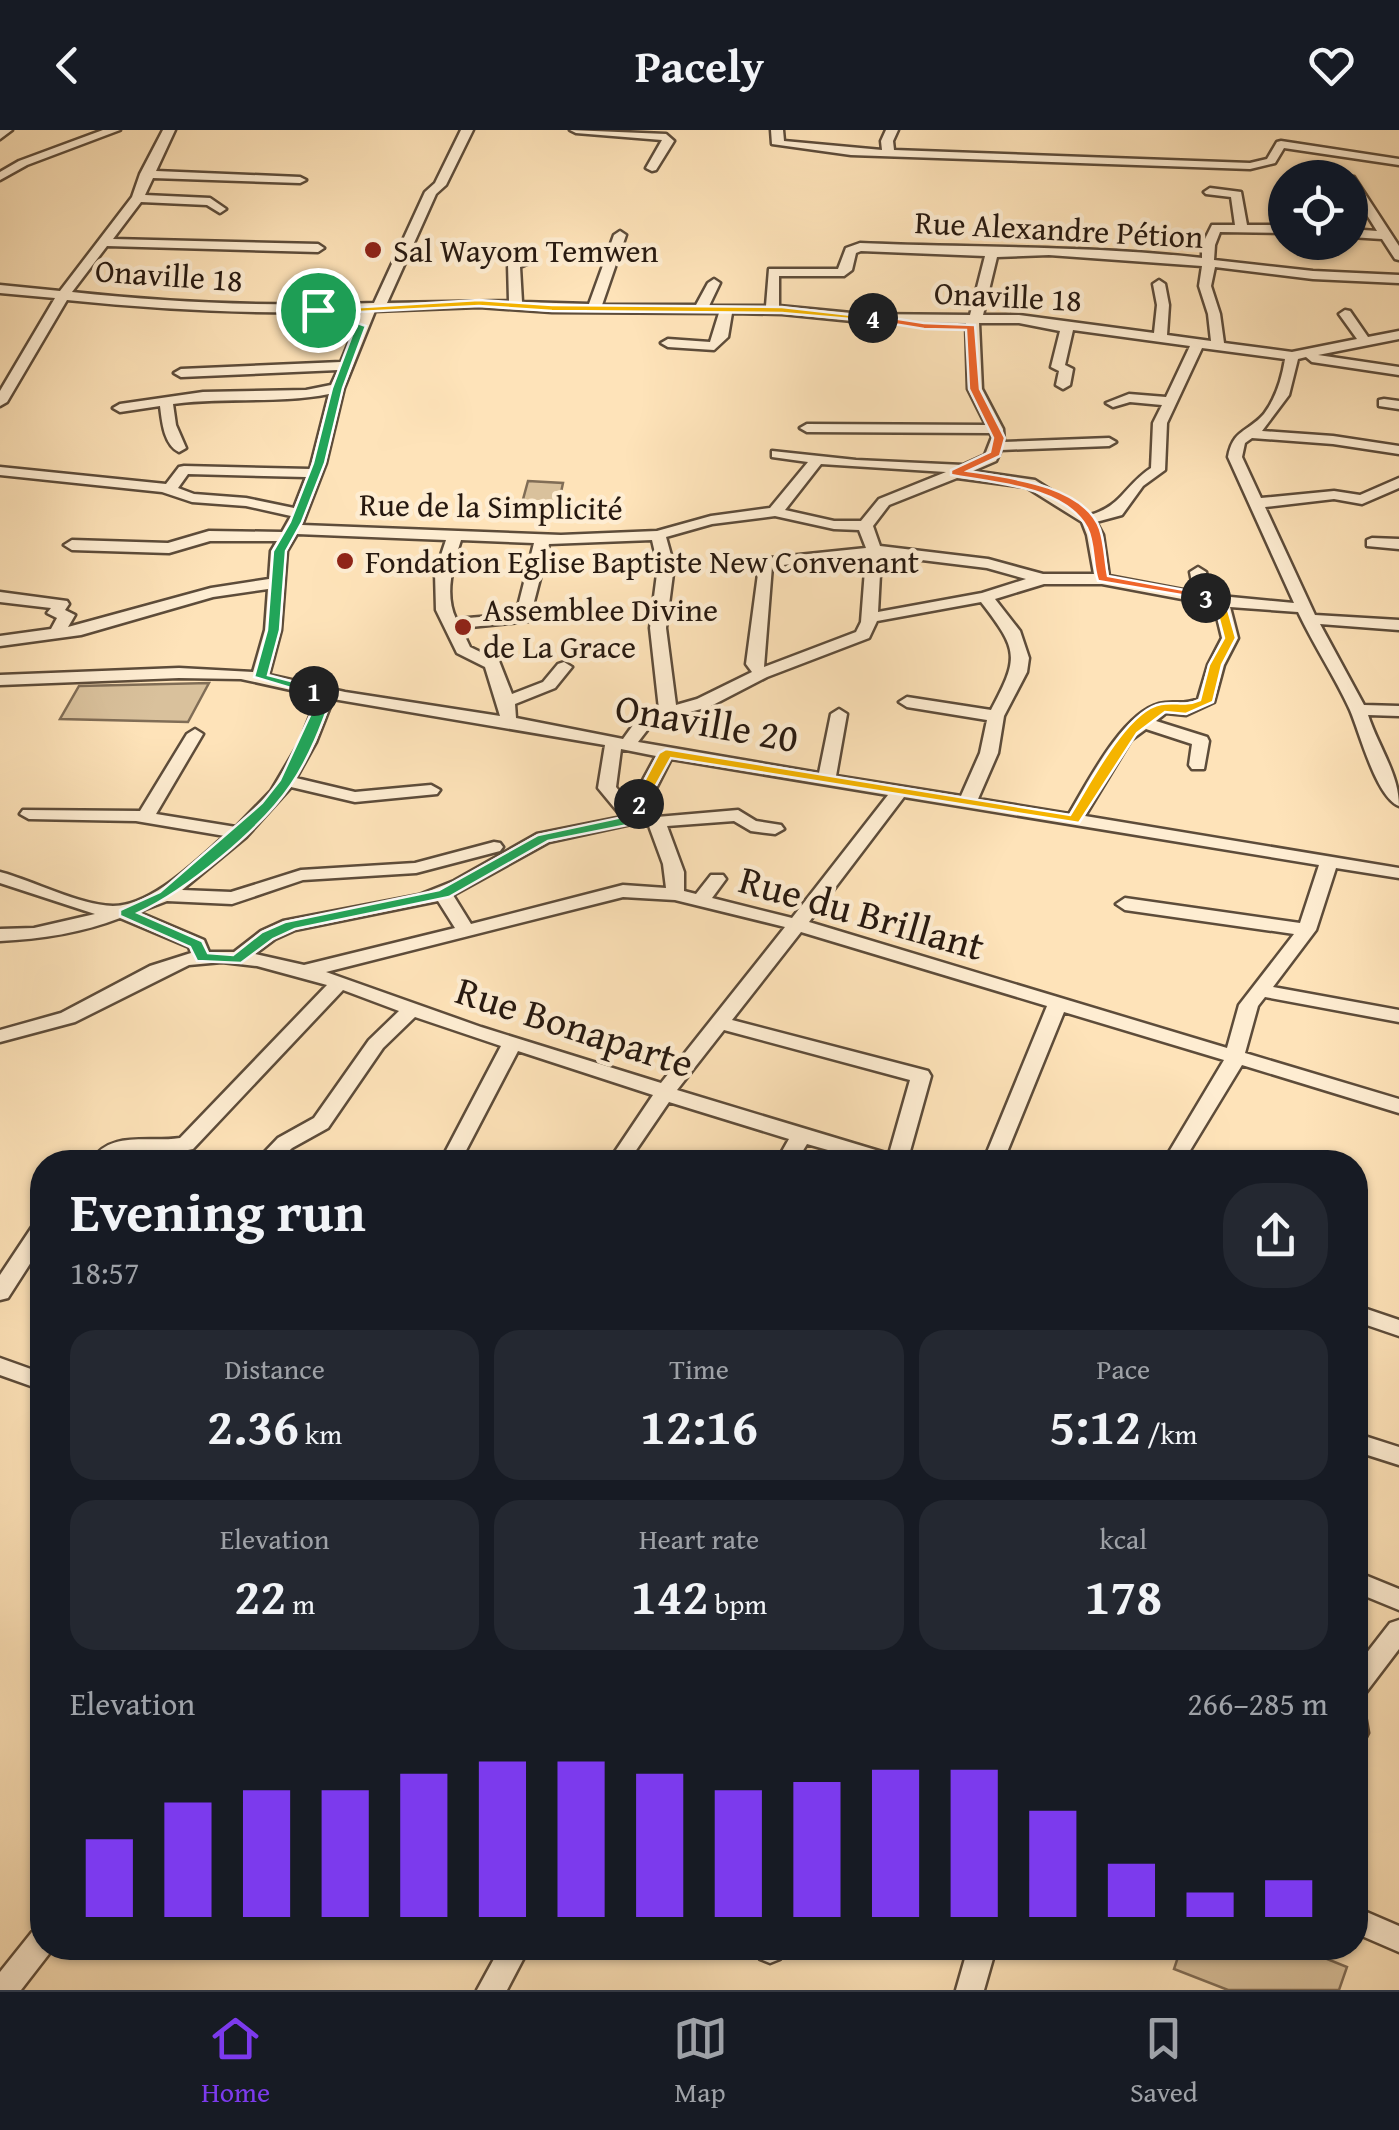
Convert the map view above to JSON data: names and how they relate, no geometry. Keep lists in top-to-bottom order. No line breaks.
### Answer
{"streets":{"street":["Rue Alexandre Pétion","Onaville 18","Rue de la Simplicité","Onaville 20","Rue du Brillant","Rue Bonaparte"]},"crossings":[["Rue Alexandre Pétion","Onaville 18"],["Rue du Brillant","Rue Bonaparte"]],"places":["Sal Wayom Temwen","Fondation Eglise Baptiste New Convenant","Assemblee Divine de La Grace"],"page":{"header":"Pacely","pins":["4","3","1","2"],"heading":["Evening run","18:57"],"stats":[["Distance","2.36 km"],["Time","12:16"],["Pace","5:12 /km"],["Elevation","22 m"],["Heart rate","142 bpm"],["kcal","178"]],"chart":["Elevation","266–285 m"],"tabs":["Home","Map","Saved"]}}
